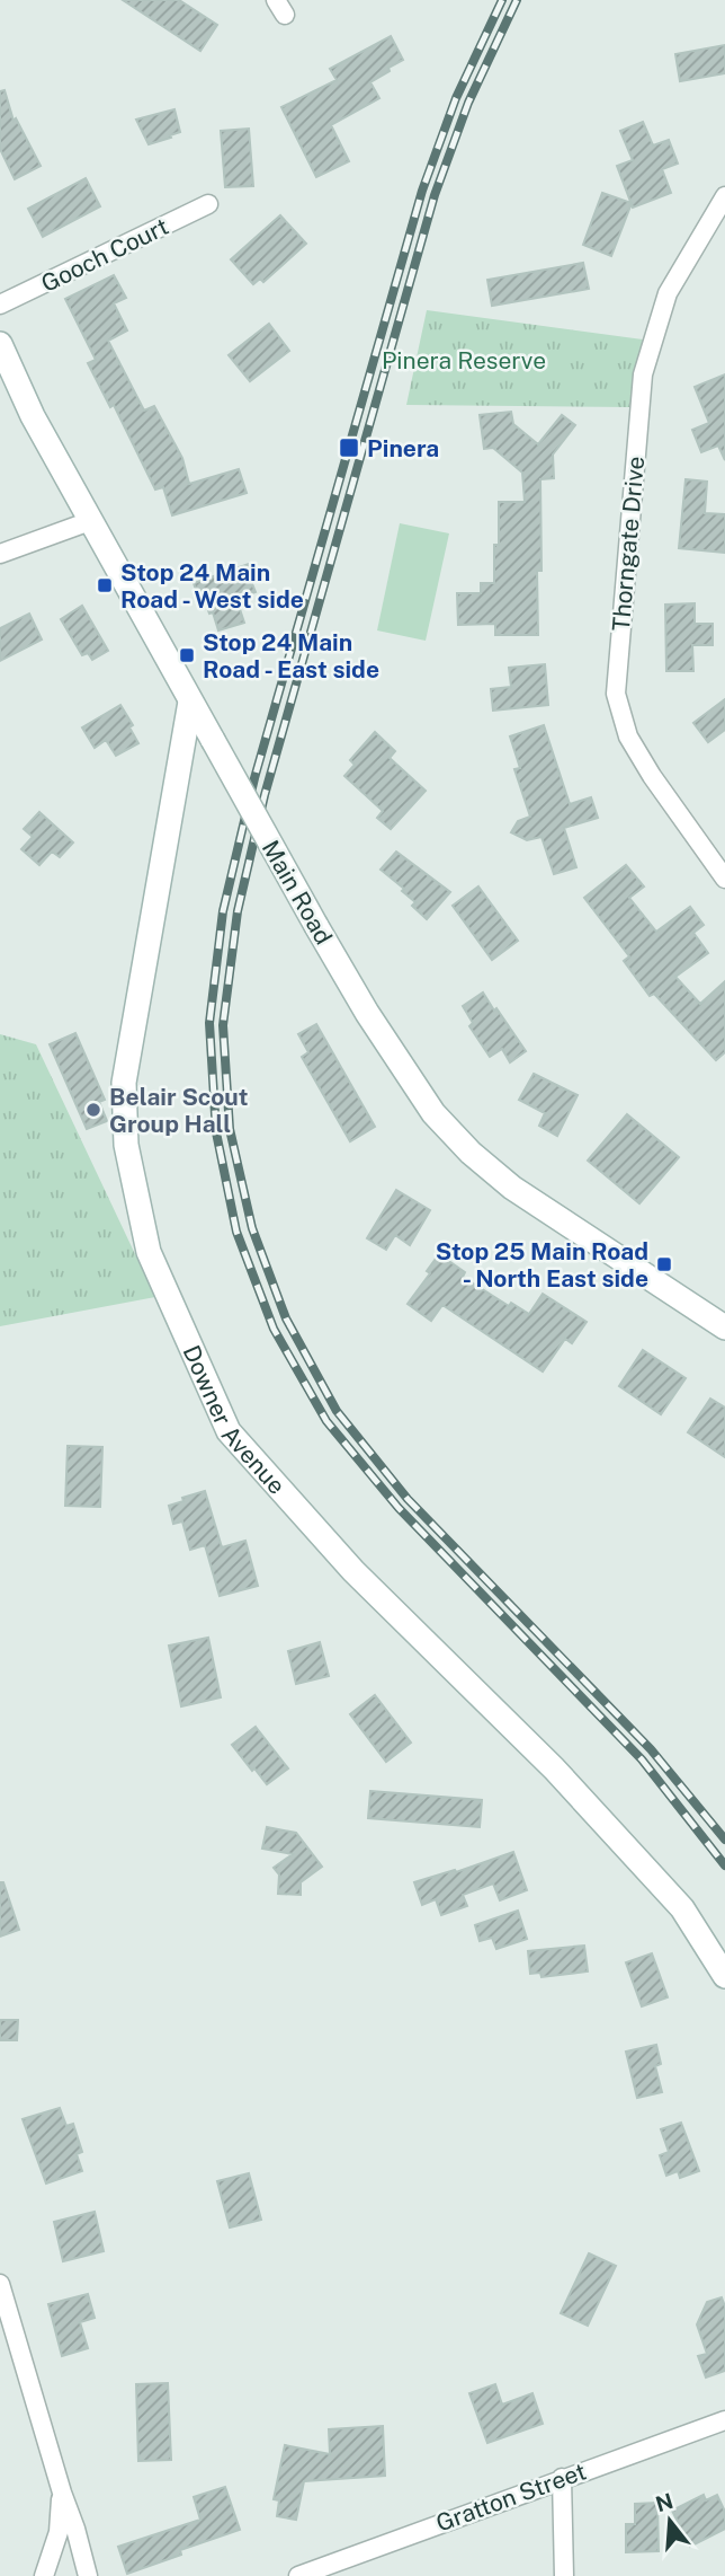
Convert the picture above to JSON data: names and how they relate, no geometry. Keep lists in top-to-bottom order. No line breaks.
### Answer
{"streets":{"street":["Gooch Court","Thorngate Drive","Main Road","Downer Avenue","Gratton Street"]},"crossings":[["Main Road","Downer Avenue"]],"parks":["Pinera Reserve"],"places":{"transit":["Pinera","Stop 24 Main Road - West side","Stop 24 Main Road - East side","Stop 25 Main Road - North East side"],"other":["Belair Scout Group Hall"]},"north":"top"}
